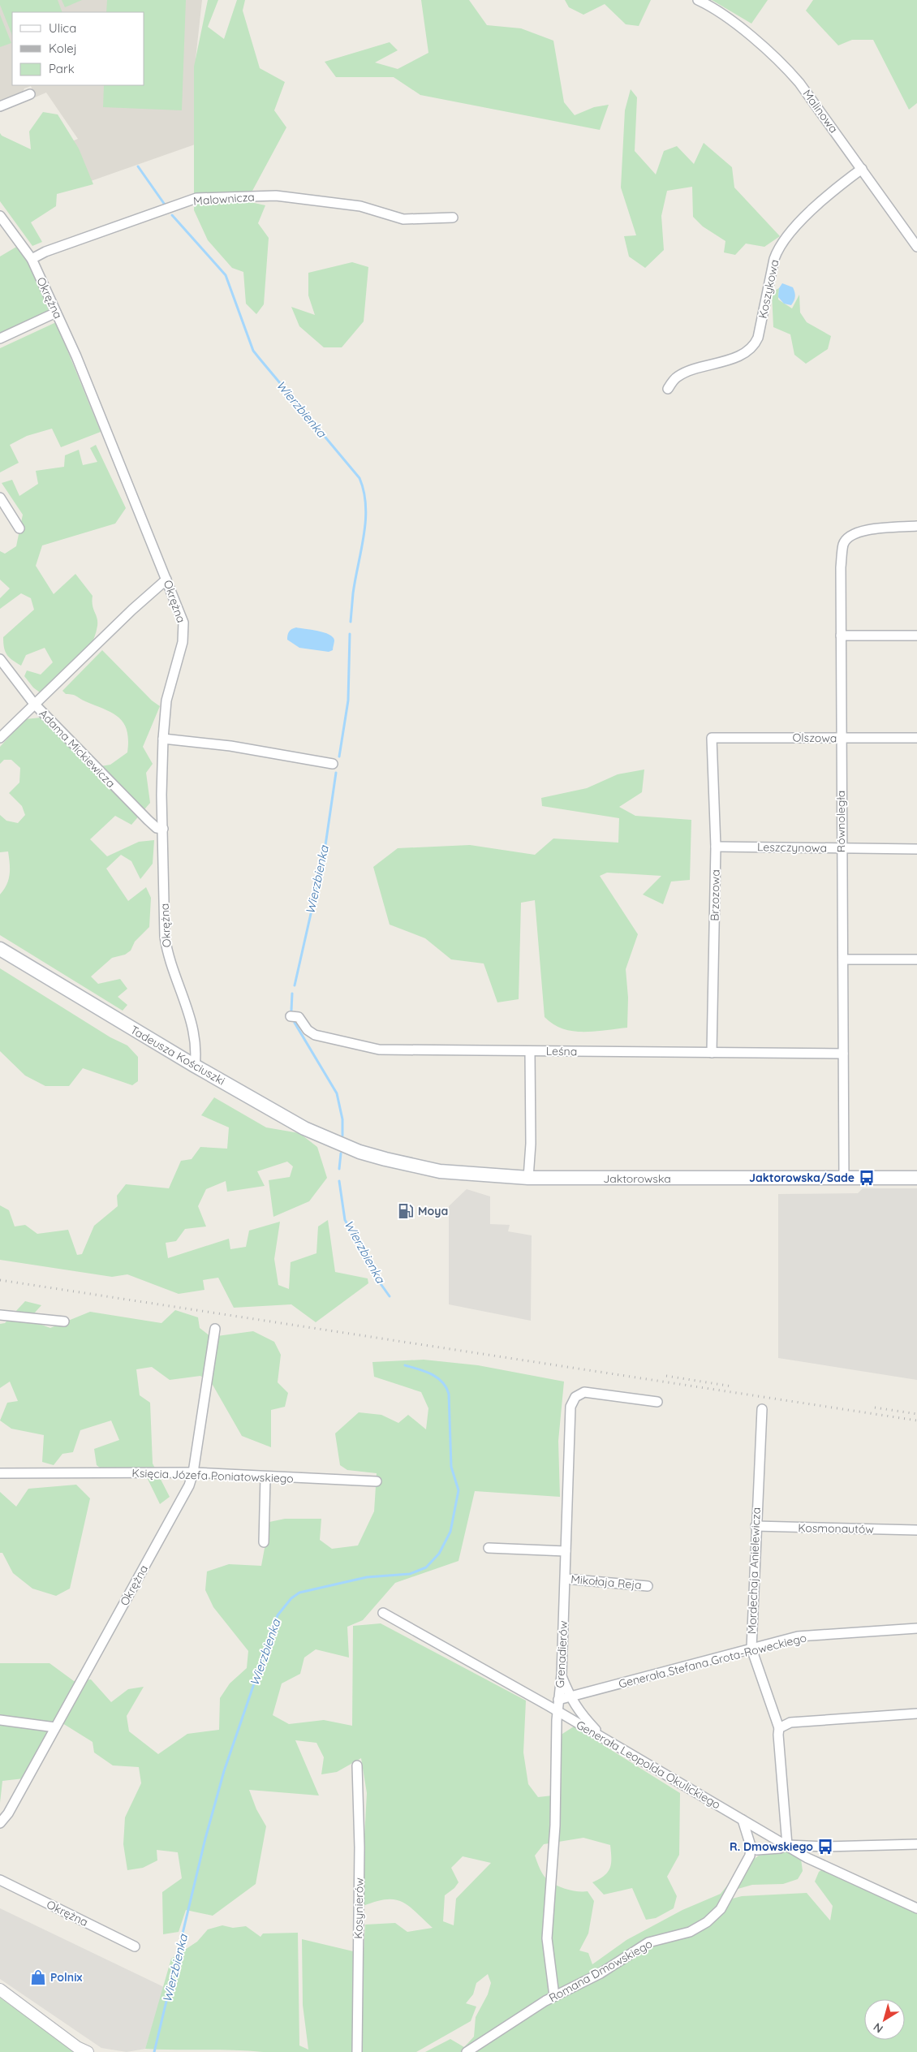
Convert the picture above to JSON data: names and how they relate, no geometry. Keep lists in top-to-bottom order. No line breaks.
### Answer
{"streets":{"main road":["Tadeusza Kościuszki","Jaktorowska"],"street":["Malinowa","Malownicza","Koszykowa","Okrężna","Olszowa","Adama Mickiewicza","Równoległa","Leszczynowa","Brzozowa","Leśna","Księcia Józefa Poniatowskiego","Kosmonautów","Mordechaja Anielewicza","Mikołaja Reja","Grenadierów","Generała Stefana Grota-Roweckiego","Generała Leopolda Okulickiego","Kosynierów","Romana Dmowskiego"]},"crossings":[["Malinowa","Koszykowa"],["Malownicza","Okrężna"],["Okrężna","Adama Mickiewicza"],["Okrężna","Tadeusza Kościuszki"],["Okrężna","Księcia Józefa Poniatowskiego"],["Olszowa","Równoległa"],["Olszowa","Brzozowa"],["Równoległa","Leszczynowa"],["Równoległa","Leśna"],["Równoległa","Jaktorowska"],["Leszczynowa","Brzozowa"],["Brzozowa","Leśna"],["Tadeusza Kościuszki","Jaktorowska"],["Kosmonautów","Mordechaja Anielewicza"],["Mordechaja Anielewicza","Generała Stefana Grota-Roweckiego"],["Mordechaja Anielewicza","Generała Leopolda Okulickiego"],["Mikołaja Reja","Grenadierów"],["Grenadierów","Generała Stefana Grota-Roweckiego"],["Grenadierów","Generała Leopolda Okulickiego"],["Grenadierów","Romana Dmowskiego"]],"water":["Wierzbienka"],"places":{"bus stop":["Jaktorowska/Sade","R. Dmowskiego"],"fuel station":["Moya"],"shop":["Polnix"]},"legend":["Ulica","Kolej","Park"],"north":"bottom left"}
